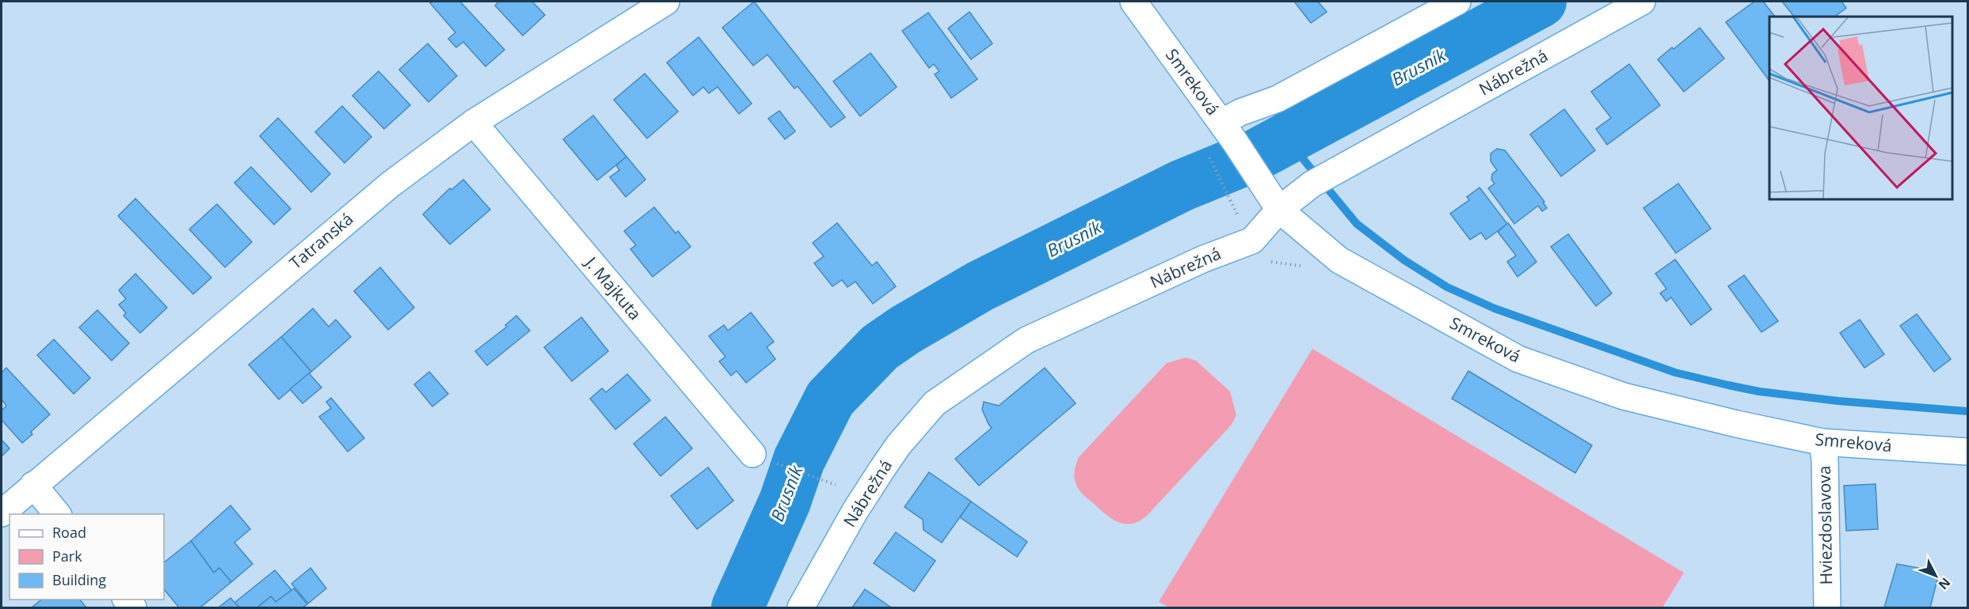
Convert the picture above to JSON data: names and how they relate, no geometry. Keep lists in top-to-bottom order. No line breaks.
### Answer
{"streets":{"street":["Nábrežná","Smreková","Tatranská","J. Majkuta","Hviezdoslavova"]},"crossings":[["Nábrežná","Smreková"],["Smreková","Hviezdoslavova"],["Tatranská","J. Majkuta"]],"water":["Brusník"],"legend":["Road","Park","Building"],"north":"bottom right"}
